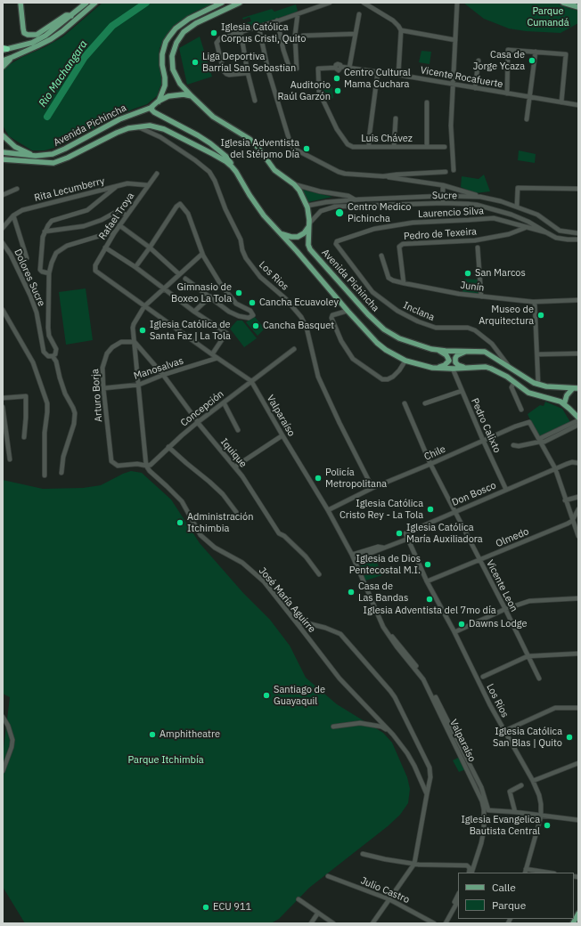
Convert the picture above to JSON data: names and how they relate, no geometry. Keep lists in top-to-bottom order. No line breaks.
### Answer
{"streets":{"main road":["Avenida Pichincha"],"street":["Vicente Rocafuerte","Luis Chávez","Rita Lecumberry","Sucre","Laurencio Silva","Rafael Troya","Pedro de Texeira","Los Rios","Dolores Sucre","Junín","Inclana","Manosalvas","Arturo Borja","Concepción","Valparaíso","Pedro Calixto","Iquique","Chile","Don Bosco","Olmedo","Vicente Leon","José María Aguirre","Julio Castro"]},"crossings":[["Vicente Rocafuerte","Luis Chávez"],["Avenida Pichincha","Sucre"],["Avenida Pichincha","Los Rios"],["Avenida Pichincha","Inclana"],["Avenida Pichincha","Pedro Calixto"],["Rita Lecumberry","Rafael Troya"],["Sucre","Laurencio Silva"],["Laurencio Silva","Pedro de Texeira"],["Laurencio Silva","Inclana"],["Rafael Troya","Valparaíso"],["Pedro de Texeira","Junín"],["Los Rios","Chile"],["Los Rios","Don Bosco"],["Los Rios","Olmedo"],["Manosalvas","Arturo Borja"],["Manosalvas","Valparaíso"],["Manosalvas","Iquique"],["Arturo Borja","Concepción"],["Arturo Borja","Iquique"],["Arturo Borja","José María Aguirre"],["Concepción","Valparaíso"],["Concepción","Iquique"],["Concepción","José María Aguirre"],["Valparaíso","Chile"],["Pedro Calixto","Chile"],["Pedro Calixto","Don Bosco"],["Chile","Vicente Leon"],["Don Bosco","Vicente Leon"],["Olmedo","Vicente Leon"]],"water":["Rio Machangara"],"parks":["Parque Cumandá","Parque Itchimbía"],"places":["Iglesia Católica Corpus Cristi, Quito","Casa de Jorge Ycaza","Liga Deportiva Barrial San Sebastian","Centro Cultural Mama Cuchara","Auditorio Raúl Garzón","Iglesia Adventista del Stéipmo Día","Centro Medico Pichincha","San Marcos","Gimnasio de Boxeo La Tola","Cancha Ecuavoley","Museo de Arquitectura","Cancha Basquet","Iglesia Católica de Santa Faz | La Tola","Policía Metropolitana","Iglesia Católica Cristo Rey - La Tola","Administración Itchimbia","Iglesia Católica María Auxiliadora","Iglesia de Dios Pentecostal M.I.","Casa de Las Bandas","Iglesia Adventista del 7mo día","Dawns Lodge","Santiago de Guayaquil","Amphitheatre","Iglesia Católica San Blas | Quito","Iglesia Evangelica Bautista Central","ECU 911"],"legend":["Calle","Parque"]}
